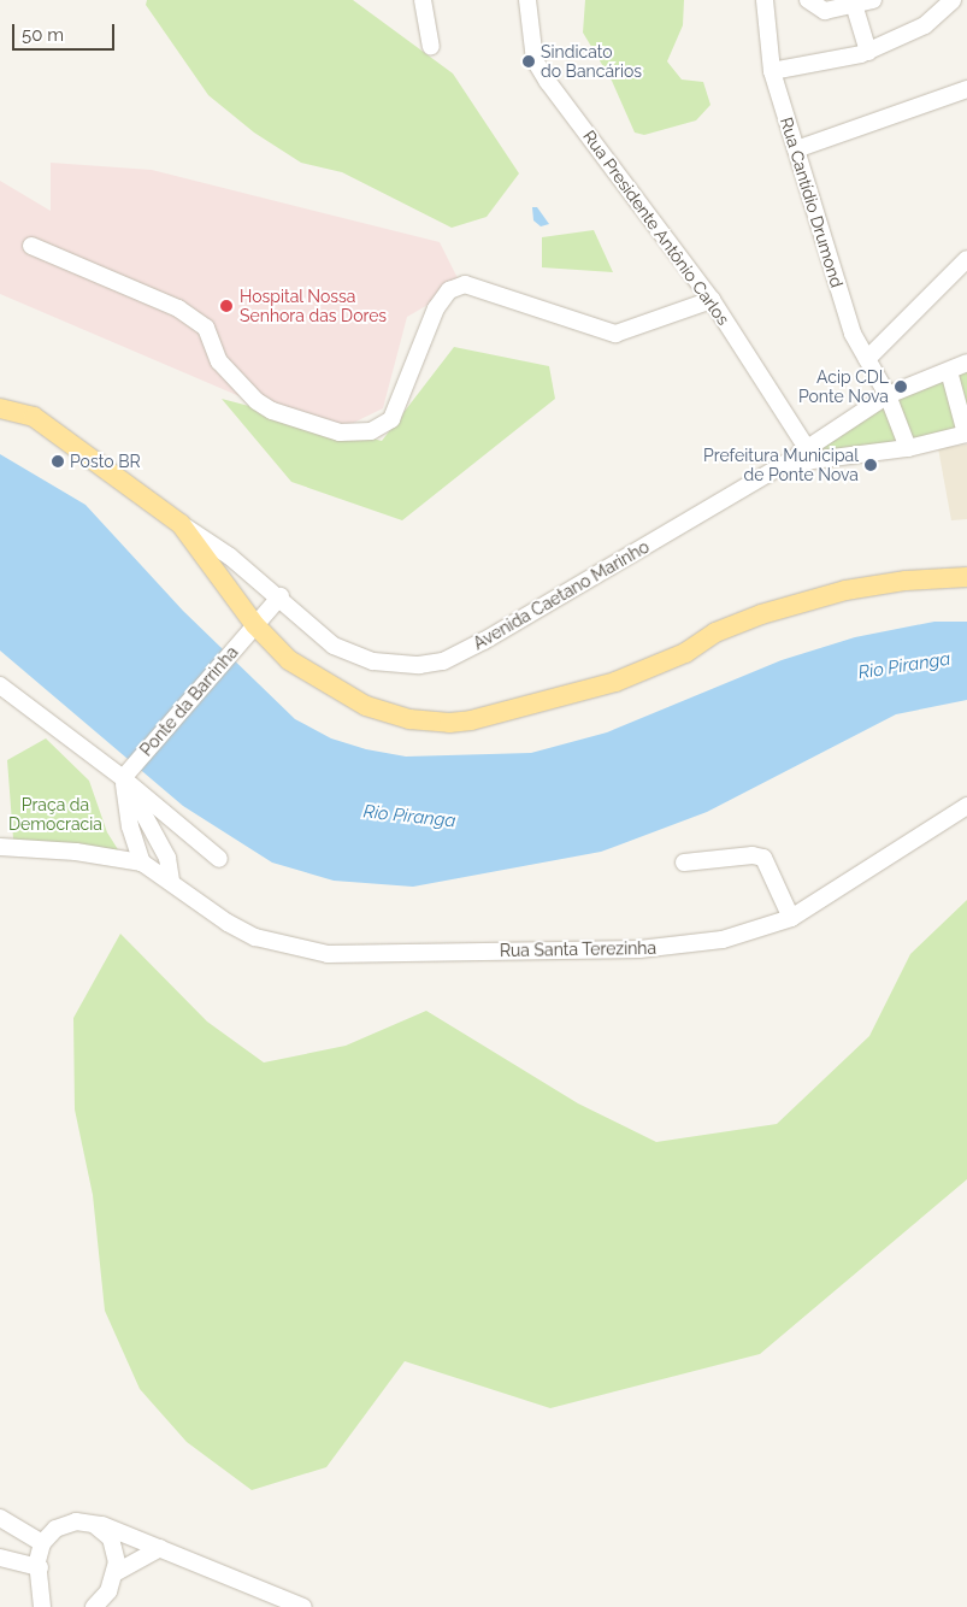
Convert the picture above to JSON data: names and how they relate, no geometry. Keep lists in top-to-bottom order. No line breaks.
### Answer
{"streets":{"street":["Rua Cantídio Drumond","Rua Presidente Antônio Carlos","Avenida Caetano Marinho","Ponte da Barrinha","Rua Santa Terezinha"]},"crossings":[["Rua Cantídio Drumond","Avenida Caetano Marinho"],["Avenida Caetano Marinho","Ponte da Barrinha"]],"water":["Rio Piranga"],"parks":["Praça da Democracia"],"places":["Sindicato do Bancários","Hospital Nossa Senhora das Dores","Acip CDL Ponte Nova","Posto BR","Prefeitura Municipal de Ponte Nova"],"scale_bar":"50 m"}
